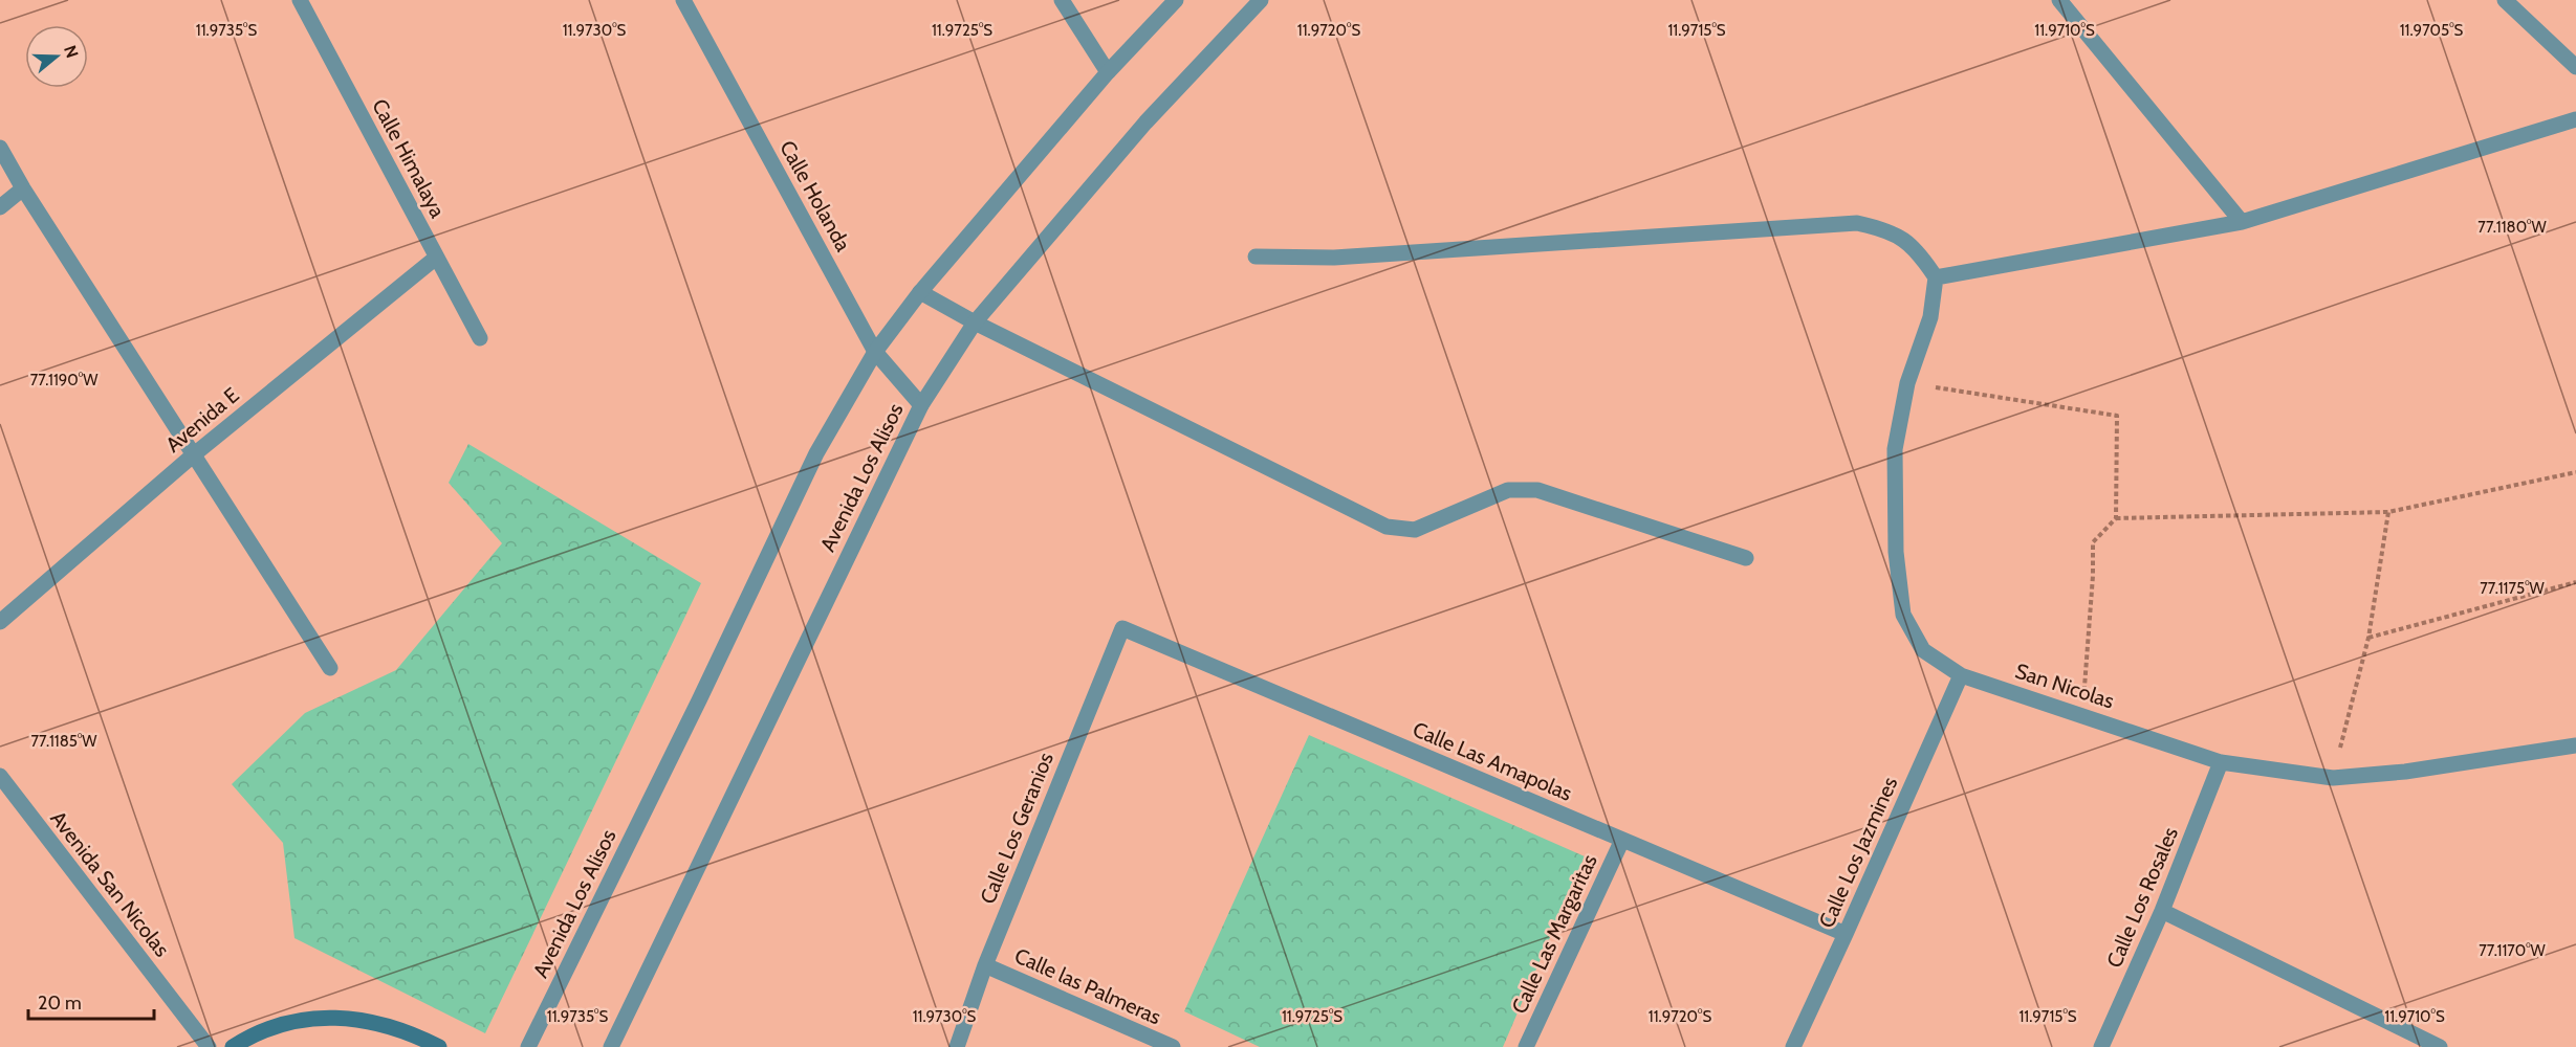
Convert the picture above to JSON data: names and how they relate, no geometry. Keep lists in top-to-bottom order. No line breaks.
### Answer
{"streets":{"street":["Calle Himalaya","Calle Holanda","Avenida E","Avenida Los Alisos","San Nicolas","Calle Las Amapolas","Calle Los Geranios","Calle Los Jazmines","Avenida San Nicolas","Calle Los Rosales","Calle Las Margaritas","Calle las Palmeras"]},"crossings":[["Calle Himalaya","Avenida E"],["Calle Holanda","Avenida Los Alisos"],["San Nicolas","Calle Los Jazmines"],["San Nicolas","Calle Los Rosales"],["Calle Las Amapolas","Calle Los Geranios"],["Calle Las Amapolas","Calle Los Jazmines"],["Calle Las Amapolas","Calle Las Margaritas"],["Calle Los Geranios","Calle las Palmeras"]],"scale_bar":"20 m","north":"right","coordinates":["11.9735°S","11.9730°S","11.9725°S","11.9720°S","11.9715°S","11.9710°S","11.9705°S","77.1180°W","77.1190°W","77.1175°W","77.1185°W","77.1170°W"]}
